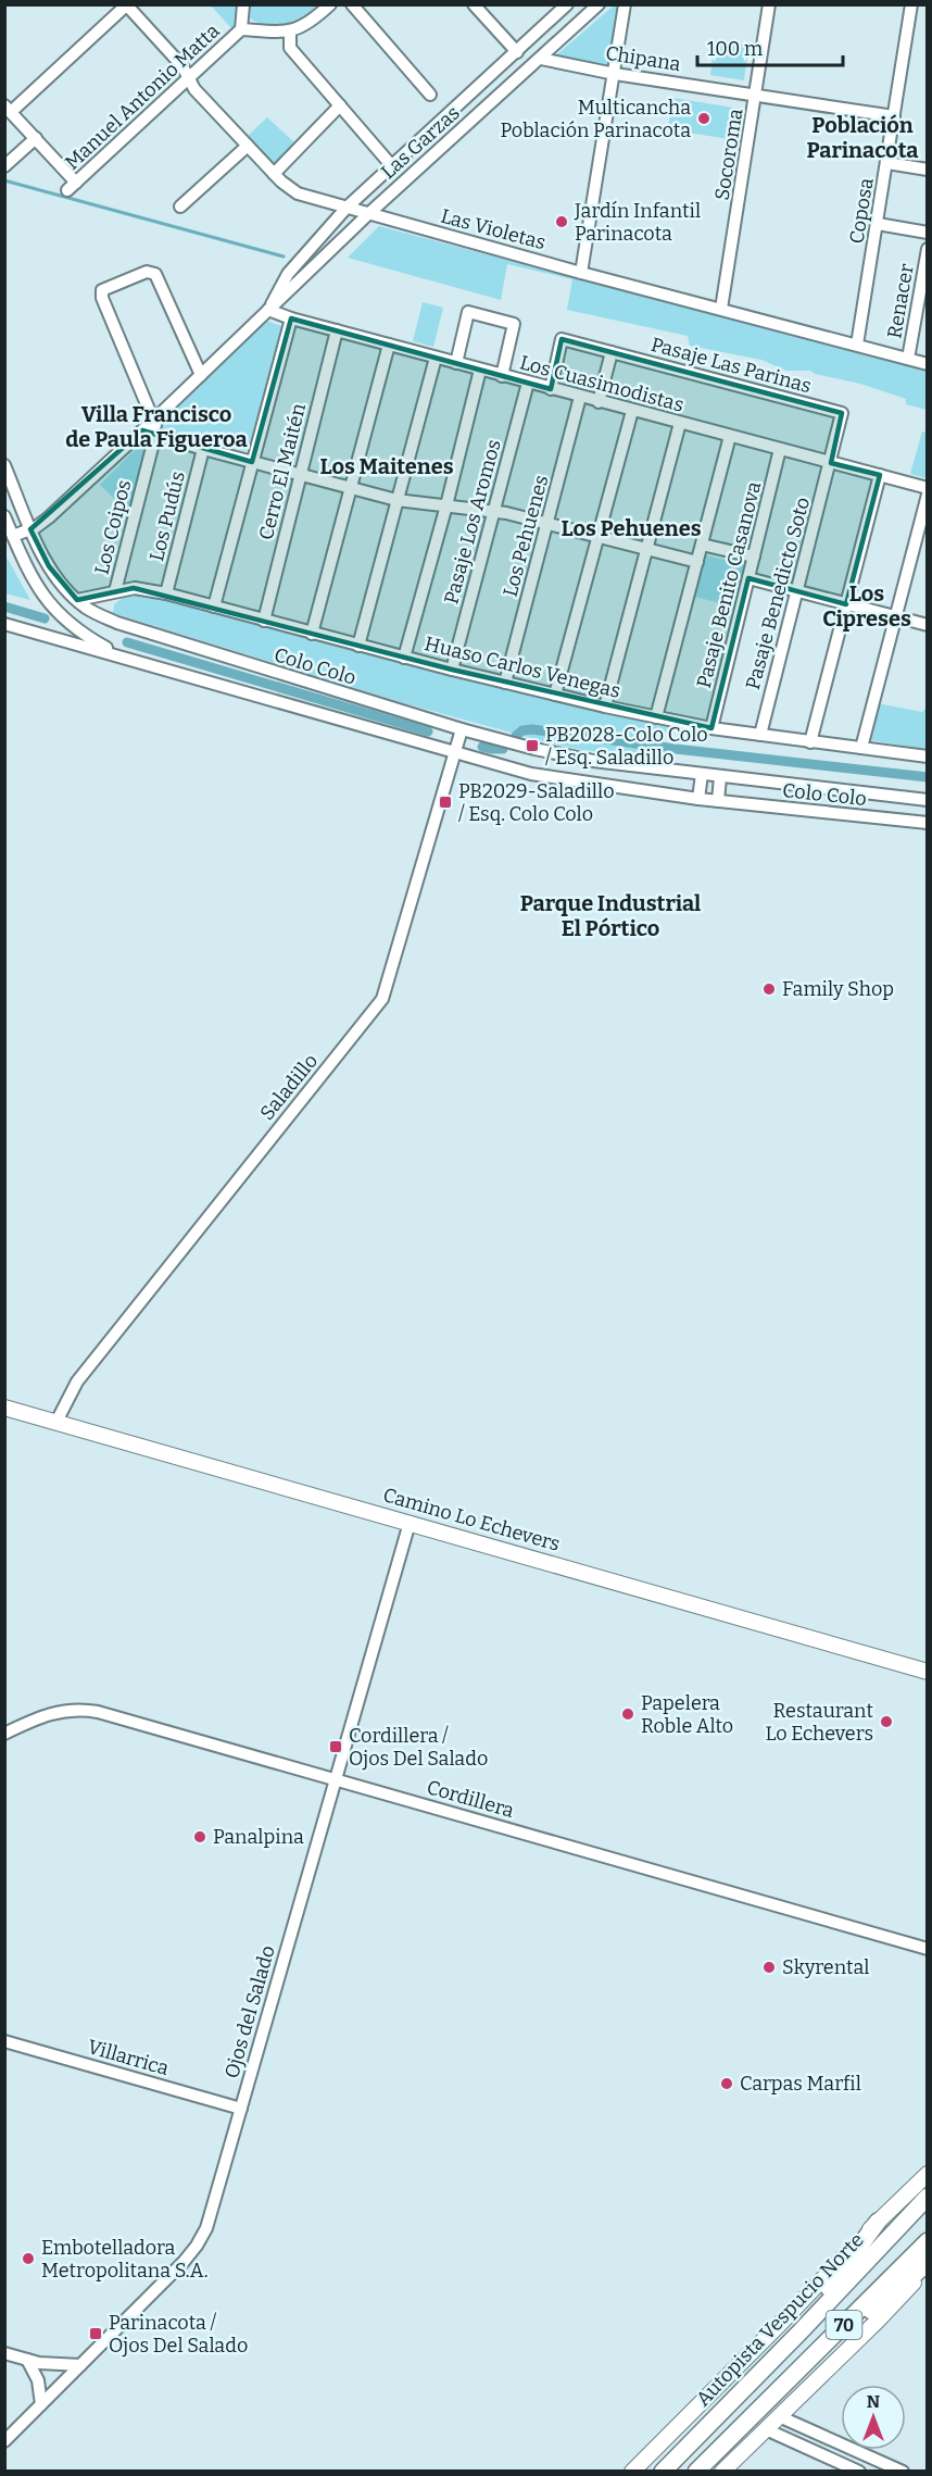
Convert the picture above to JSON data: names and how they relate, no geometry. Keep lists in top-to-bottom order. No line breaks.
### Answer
{"streets":{"highway":["Autopista Vespucio Norte","70"],"main road":["Camino Lo Echevers"],"street":["Chipana","Manuel Antonio Matta","Las Garzas","Socoroma","Coposa","Las Violetas","Renacer","Pasaje Las Parinas","Los Cuasimodistas","Cerro El Maitén","Los Pudús","Pasaje Los Aromos","Los Coipos","Los Pehuenes","Pasaje Benito Casanova","Pasaje Benedicto Soto","Colo Colo","Huaso Carlos Venegas","Saladillo","Cordillera","Ojos del Salado","Villarrica"]},"crossings":[["Chipana","Las Garzas"],["Chipana","Socoroma"],["Chipana","Coposa"],["Manuel Antonio Matta","Las Violetas"],["Las Garzas","Las Violetas"],["Las Garzas","Los Cuasimodistas"],["Las Garzas","Colo Colo"],["Socoroma","Las Violetas"],["Coposa","Las Violetas"],["Las Violetas","Renacer"],["Pasaje Las Parinas","Los Cuasimodistas"],["Pasaje Las Parinas","Pasaje Benedicto Soto"],["Los Cuasimodistas","Cerro El Maitén"],["Los Cuasimodistas","Pasaje Los Aromos"],["Los Cuasimodistas","Los Pehuenes"],["Los Cuasimodistas","Pasaje Benito Casanova"],["Los Cuasimodistas","Pasaje Benedicto Soto"],["Cerro El Maitén","Huaso Carlos Venegas"],["Los Pudús","Huaso Carlos Venegas"],["Pasaje Los Aromos","Huaso Carlos Venegas"],["Los Coipos","Huaso Carlos Venegas"],["Los Pehuenes","Huaso Carlos Venegas"],["Pasaje Benito Casanova","Huaso Carlos Venegas"],["Pasaje Benedicto Soto","Huaso Carlos Venegas"],["Colo Colo","Huaso Carlos Venegas"],["Colo Colo","Saladillo"],["Saladillo","Camino Lo Echevers"],["Camino Lo Echevers","Ojos del Salado"],["Cordillera","Ojos del Salado"],["Ojos del Salado","Villarrica"]],"districts":["Población Parinacota","Villa Francisco de Paula Figueroa","Los Maitenes","Los Pehuenes","Los Cipreses","Parque Industrial El Pórtico"],"places":{"other":["Multicancha Población Parinacota","Jardín Infantil Parinacota","Family Shop","Papelera Roble Alto","Restaurant Lo Echevers","Panalpina","Skyrental","Carpas Marfil","Embotelladora Metropolitana S.A."],"transit":["PB2028-Colo Colo / Esq. Saladillo","PB2029-Saladillo / Esq. Colo Colo","Cordillera / Ojos Del Salado","Parinacota / Ojos Del Salado"]},"scale_bar":"100 m","north":"top"}
